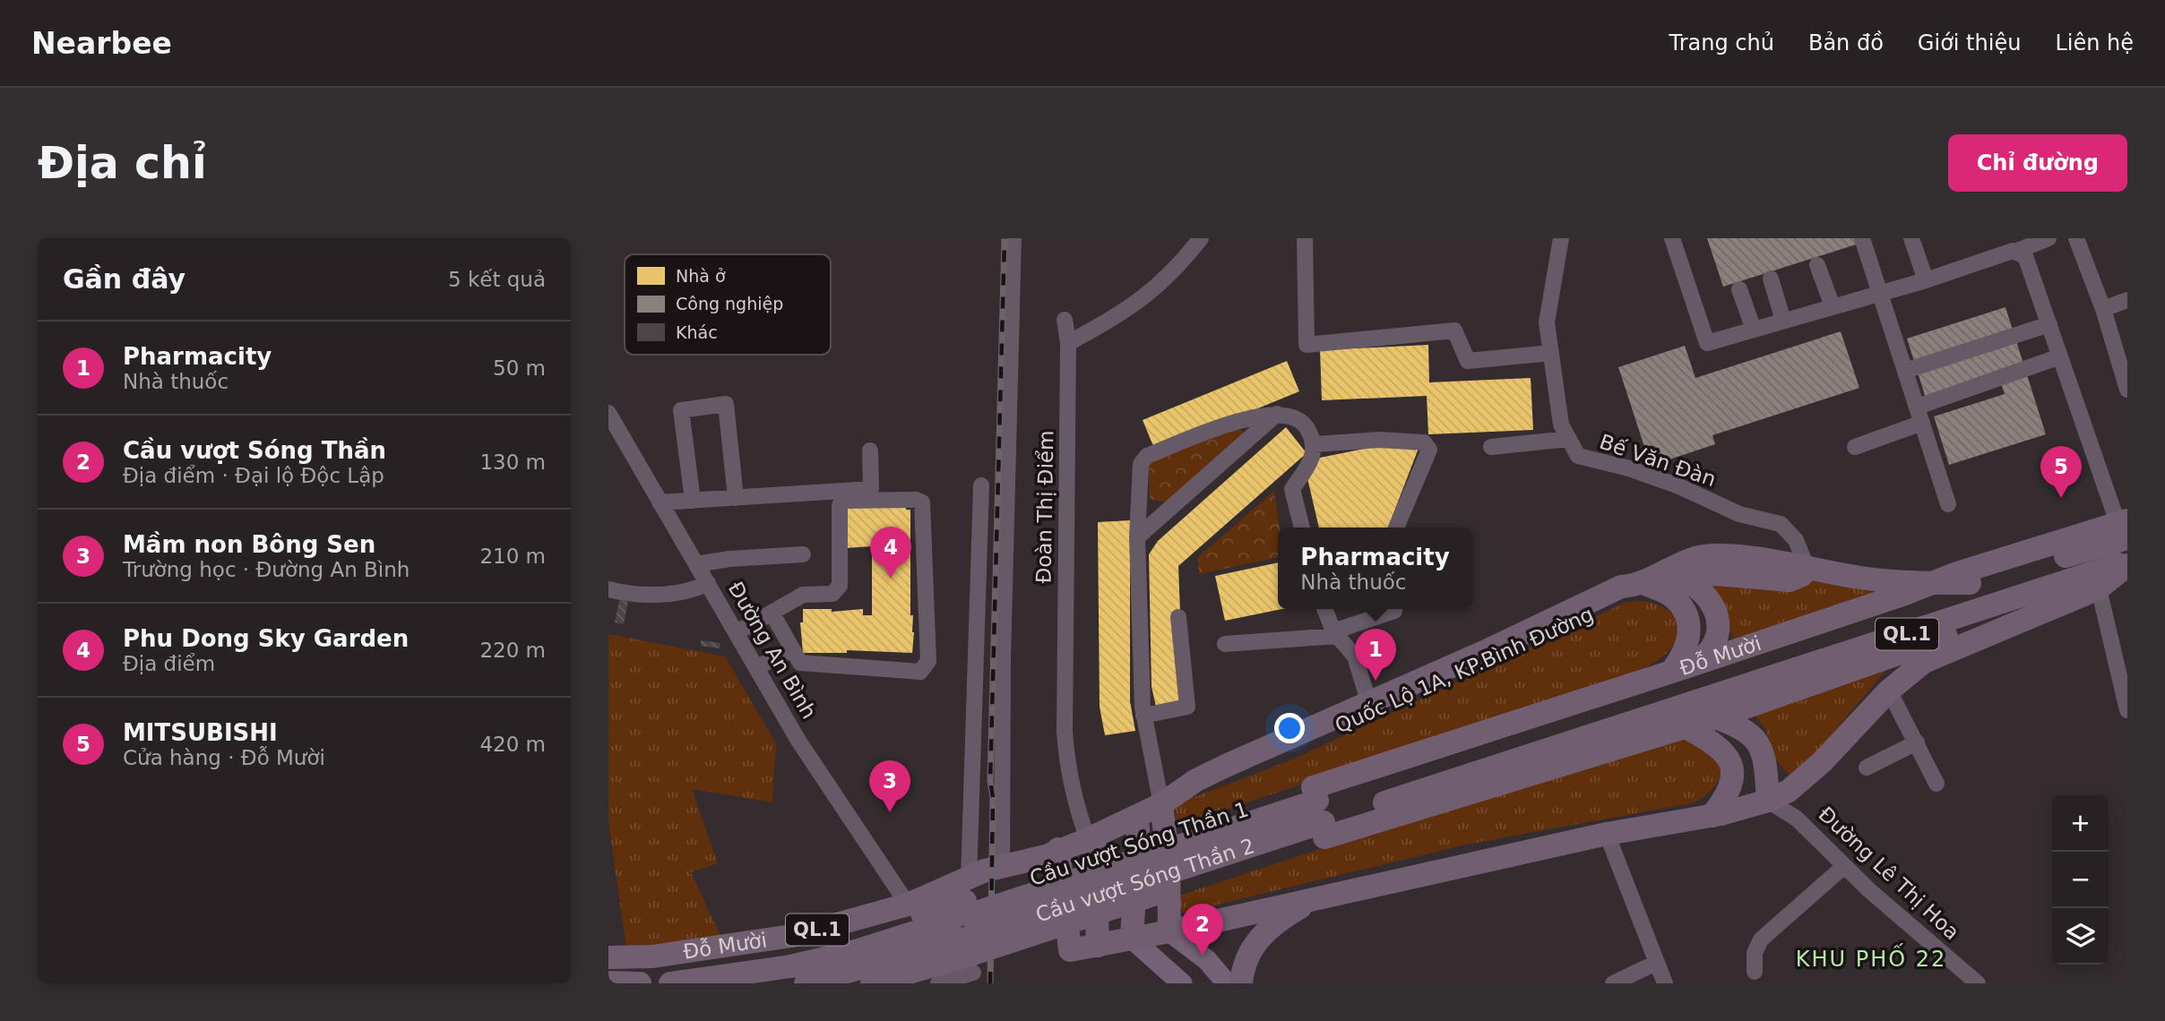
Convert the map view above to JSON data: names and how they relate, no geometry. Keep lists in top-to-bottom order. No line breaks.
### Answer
{"streets":{"highway":["QL.1","Đỗ Mười","Quốc Lộ 1A, KP.Bình Đường","Cầu vượt Sóng Thần 1","Cầu vượt Sóng Thần 2"],"street":["Bế Văn Đàn","Đoàn Thị Điểm","Đường An Bình","Đường Lê Thị Hoa"]},"crossings":[["Đoàn Thị Điểm","Đỗ Mười"],["QL.1","Đỗ Mười"],["Đường An Bình","Đỗ Mười"],["Đỗ Mười","Quốc Lộ 1A, KP.Bình Đường"],["Đỗ Mười","Cầu vượt Sóng Thần 1"],["Đỗ Mười","Cầu vượt Sóng Thần 2"],["Cầu vượt Sóng Thần 1","Cầu vượt Sóng Thần 2"]],"districts":["KHU PHỐ 22"],"legend":["Nhà ở","Công nghiệp","Khác"],"page":{"header":"Nearbee","nav":["Trang chủ","Bản đồ","Giới thiệu","Liên hệ"],"buttons":"Chỉ đường","title":"Địa chỉ","heading":["Gần đây","5 kết quả"],"list":[{"mark":"1","name":"Pharmacity","note":"Nhà thuốc","value":"50 m"},{"mark":"2","name":"Cầu vượt Sóng Thần","note":"Địa điểm · Đại lộ Độc Lập","value":"130 m"},{"mark":"3","name":"Mầm non Bông Sen","note":"Trường học · Đường An Bình","value":"210 m"},{"mark":"4","name":"Phu Dong Sky Garden","note":"Địa điểm","value":"220 m"},{"mark":"5","name":"MITSUBISHI","note":"Cửa hàng · Đỗ Mười","value":"420 m"}],"pins":["5","4","1","3","2"],"popup":["Pharmacity","Nhà thuốc"],"map_buttons":["+","−"]}}
